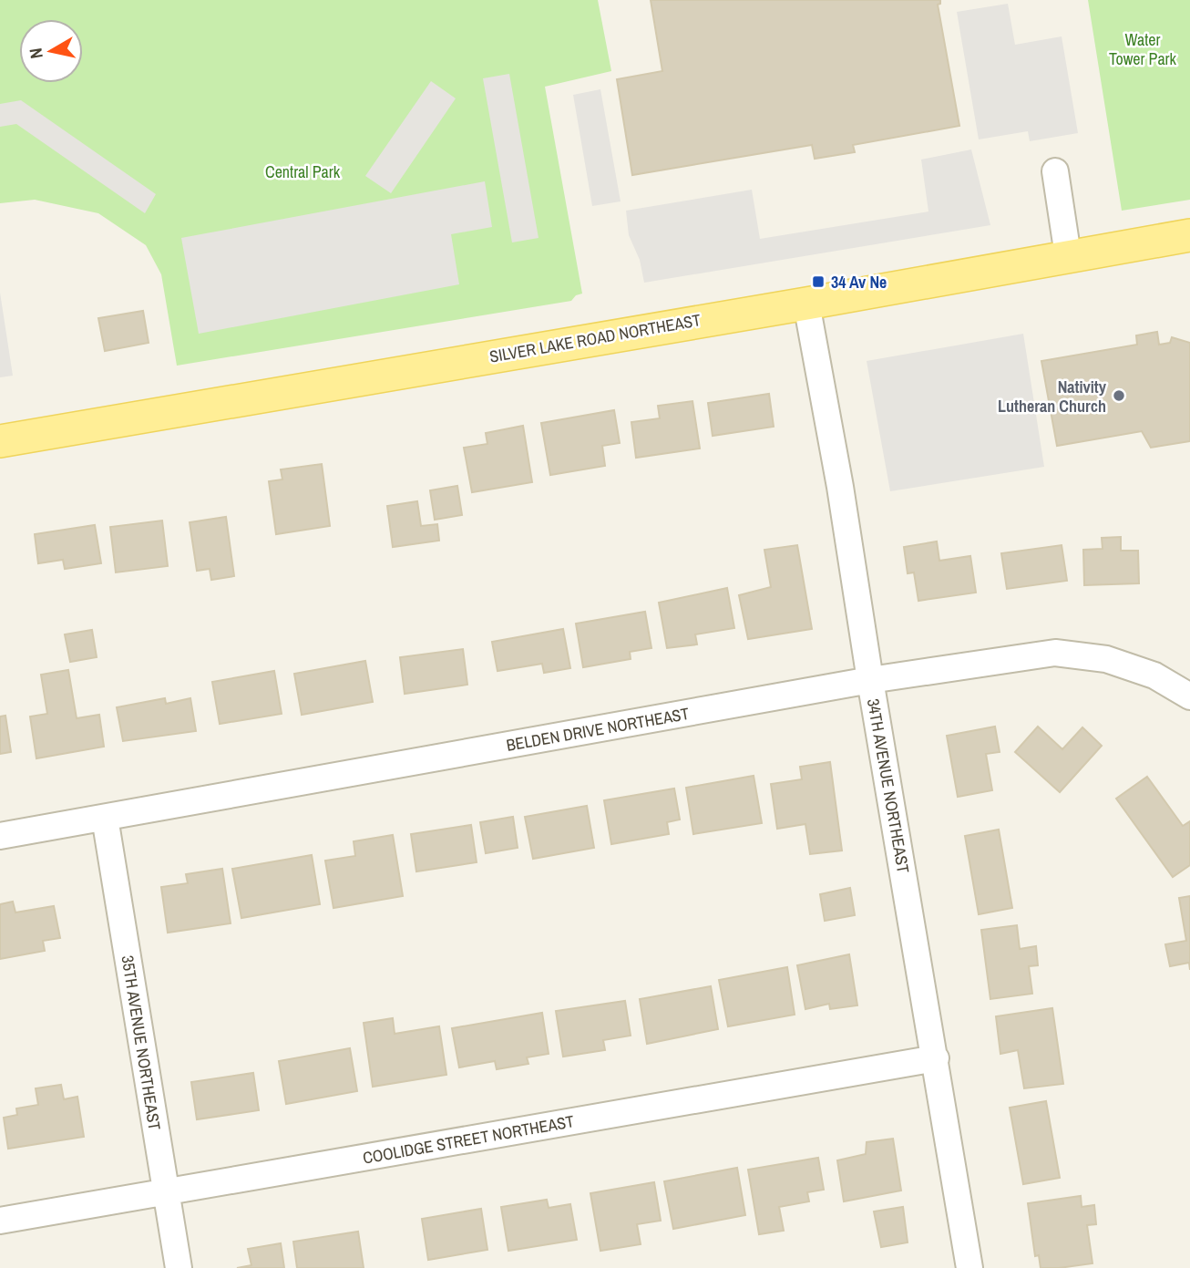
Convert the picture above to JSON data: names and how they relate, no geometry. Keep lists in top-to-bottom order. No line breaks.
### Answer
{"streets":{"main road":["SILVER LAKE ROAD NORTHEAST"],"street":["BELDEN DRIVE NORTHEAST","34TH AVENUE NORTHEAST","35TH AVENUE NORTHEAST","COOLIDGE STREET NORTHEAST"]},"crossings":[["SILVER LAKE ROAD NORTHEAST","34TH AVENUE NORTHEAST"],["BELDEN DRIVE NORTHEAST","34TH AVENUE NORTHEAST"],["BELDEN DRIVE NORTHEAST","35TH AVENUE NORTHEAST"],["34TH AVENUE NORTHEAST","COOLIDGE STREET NORTHEAST"],["35TH AVENUE NORTHEAST","COOLIDGE STREET NORTHEAST"]],"parks":["Water Tower Park","Central Park"],"places":{"transit":["34 Av Ne"],"other":["Nativity Lutheran Church"]},"north":"left"}
